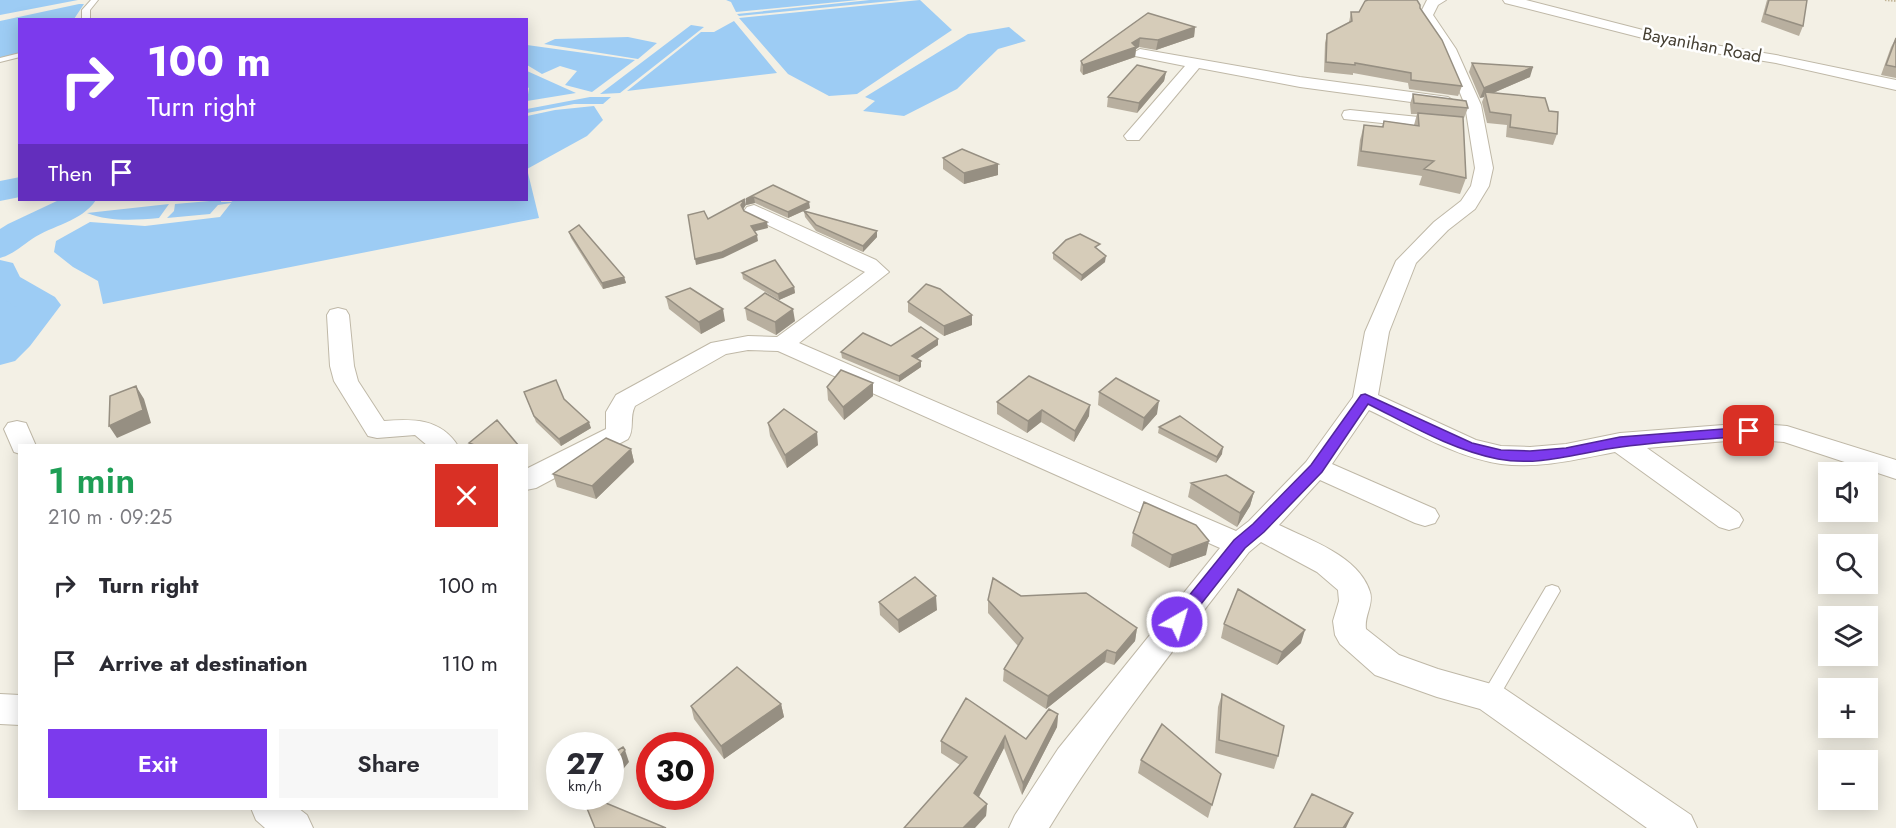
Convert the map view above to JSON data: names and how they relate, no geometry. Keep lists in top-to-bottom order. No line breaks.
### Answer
{"streets":{"street":["Bayanihan Road"]},"page":{"turn":["100 m","Turn right"],"then":"Then","heading":["1 min","210 m · 09:25"],"map_buttons":["+","−"],"list":[{"name":"Turn right","value":"100 m"},{"name":"Arrive at destination","value":"110 m"}],"buttons":["Exit","Share"],"speed":"27 km/h","limit":"30"}}
